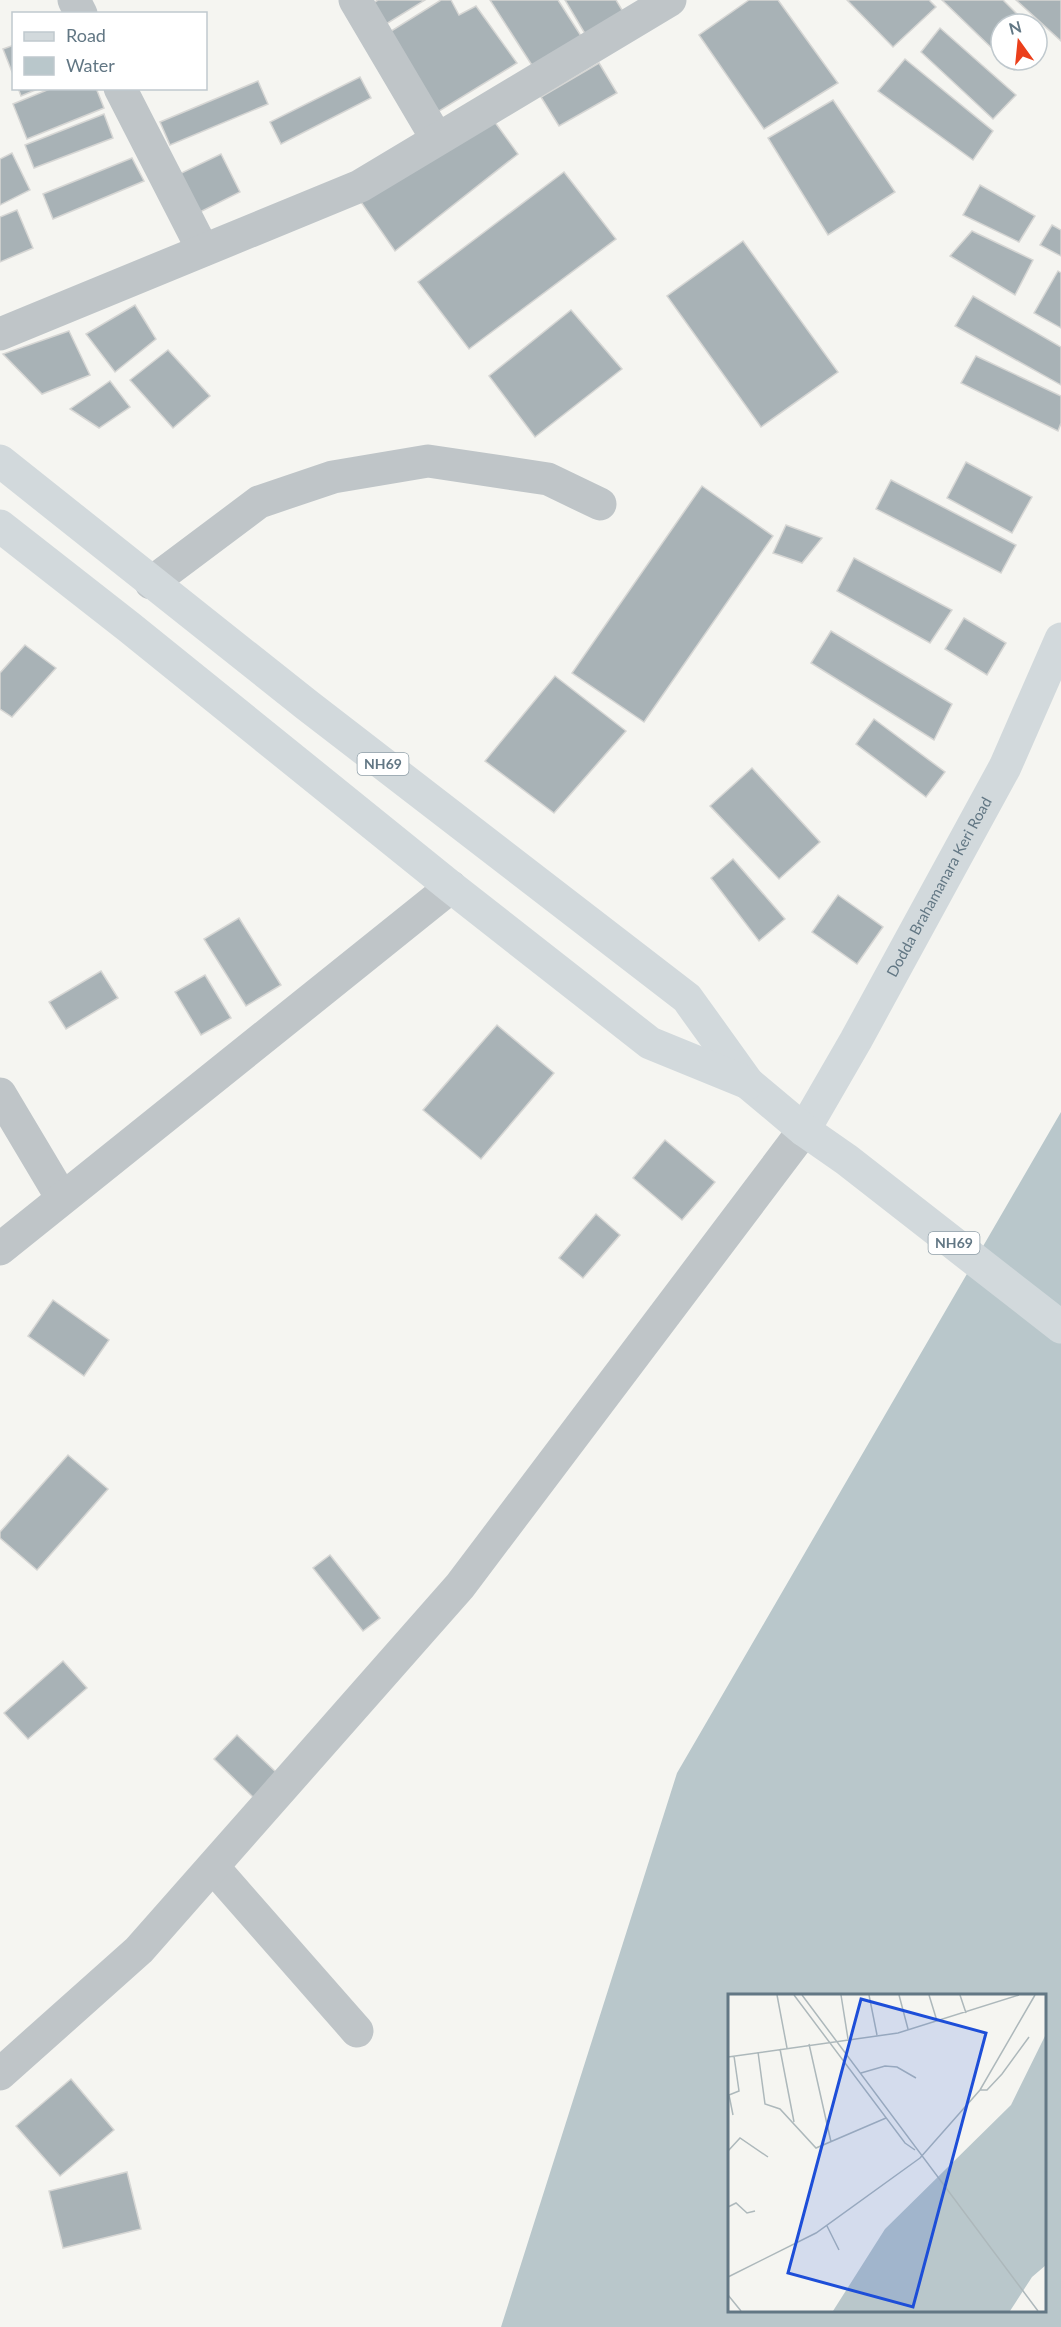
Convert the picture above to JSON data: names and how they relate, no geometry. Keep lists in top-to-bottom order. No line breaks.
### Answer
{"streets":{"main road":["NH69","Dodda Brahamanara Keri Road"]},"crossings":[["NH69","Dodda Brahamanara Keri Road"]],"legend":["Road","Water"],"north":"top"}
